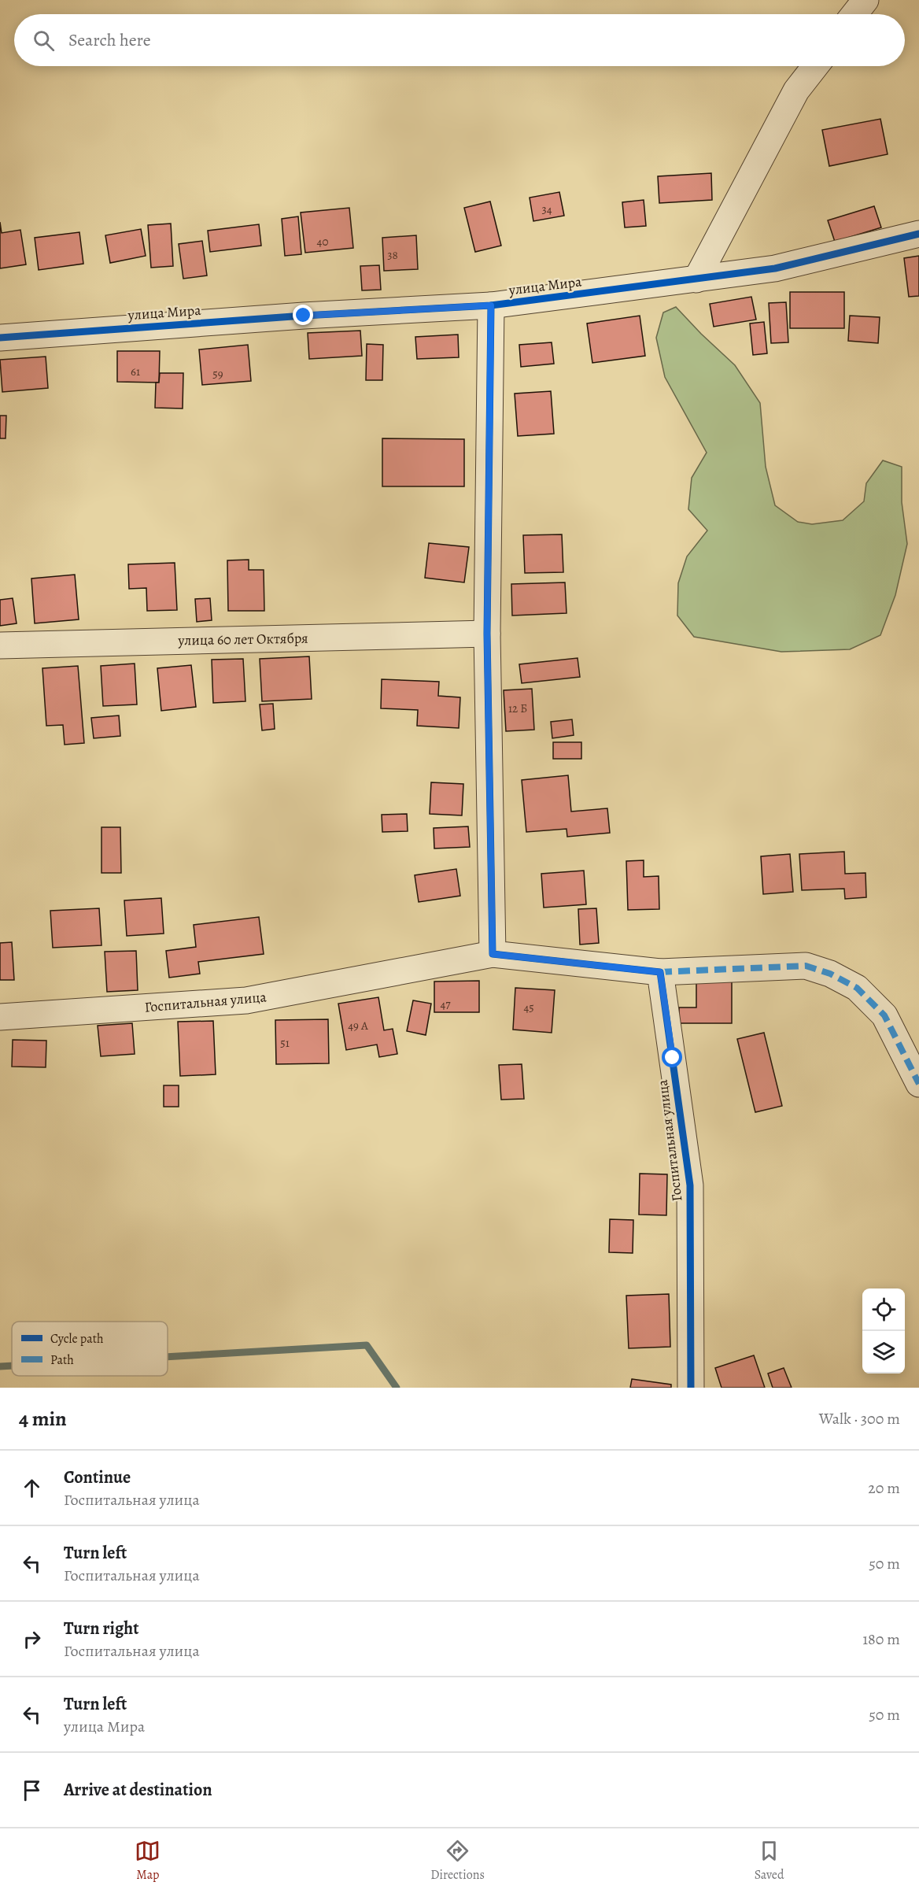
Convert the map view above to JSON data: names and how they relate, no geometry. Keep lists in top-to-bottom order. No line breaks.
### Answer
{"streets":{"street":["улица Мира","улица 60 лет Октября","Госпитальная улица"]},"house_numbers":["34","40","38","61","59","12 Б","47","45","49 А","51"],"legend":["Cycle path","Path"],"page":{"search":"Search here","heading":["4 min","Walk · 300 m"],"list":[["Continue","Госпитальная улица","20 m"],["Turn left","Госпитальная улица","50 m"],["Turn right","Госпитальная улица","180 m"],["Turn left","улица Мира","50 m"],"Arrive at destination"],"nav":["Map","Directions","Saved"]}}
